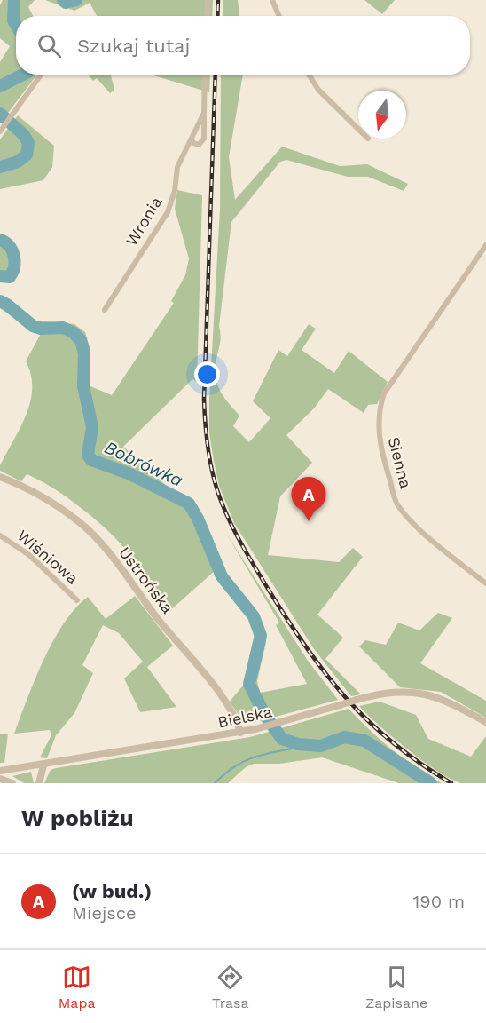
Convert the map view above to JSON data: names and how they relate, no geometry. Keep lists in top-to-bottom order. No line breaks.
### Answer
{"streets":{"street":["Wronia","Sienna","Wiśniowa","Ustrońska","Bielska"]},"crossings":[["Ustrońska","Bielska"]],"water":["Bobrówka"],"north":"bottom","page":{"search":"Szukaj tutaj","pins":"A","heading":"W pobliżu","list":[{"mark":"A","name":"(w bud.)","note":"Miejsce","value":"190 m"}],"nav":["Mapa","Trasa","Zapisane"]}}
